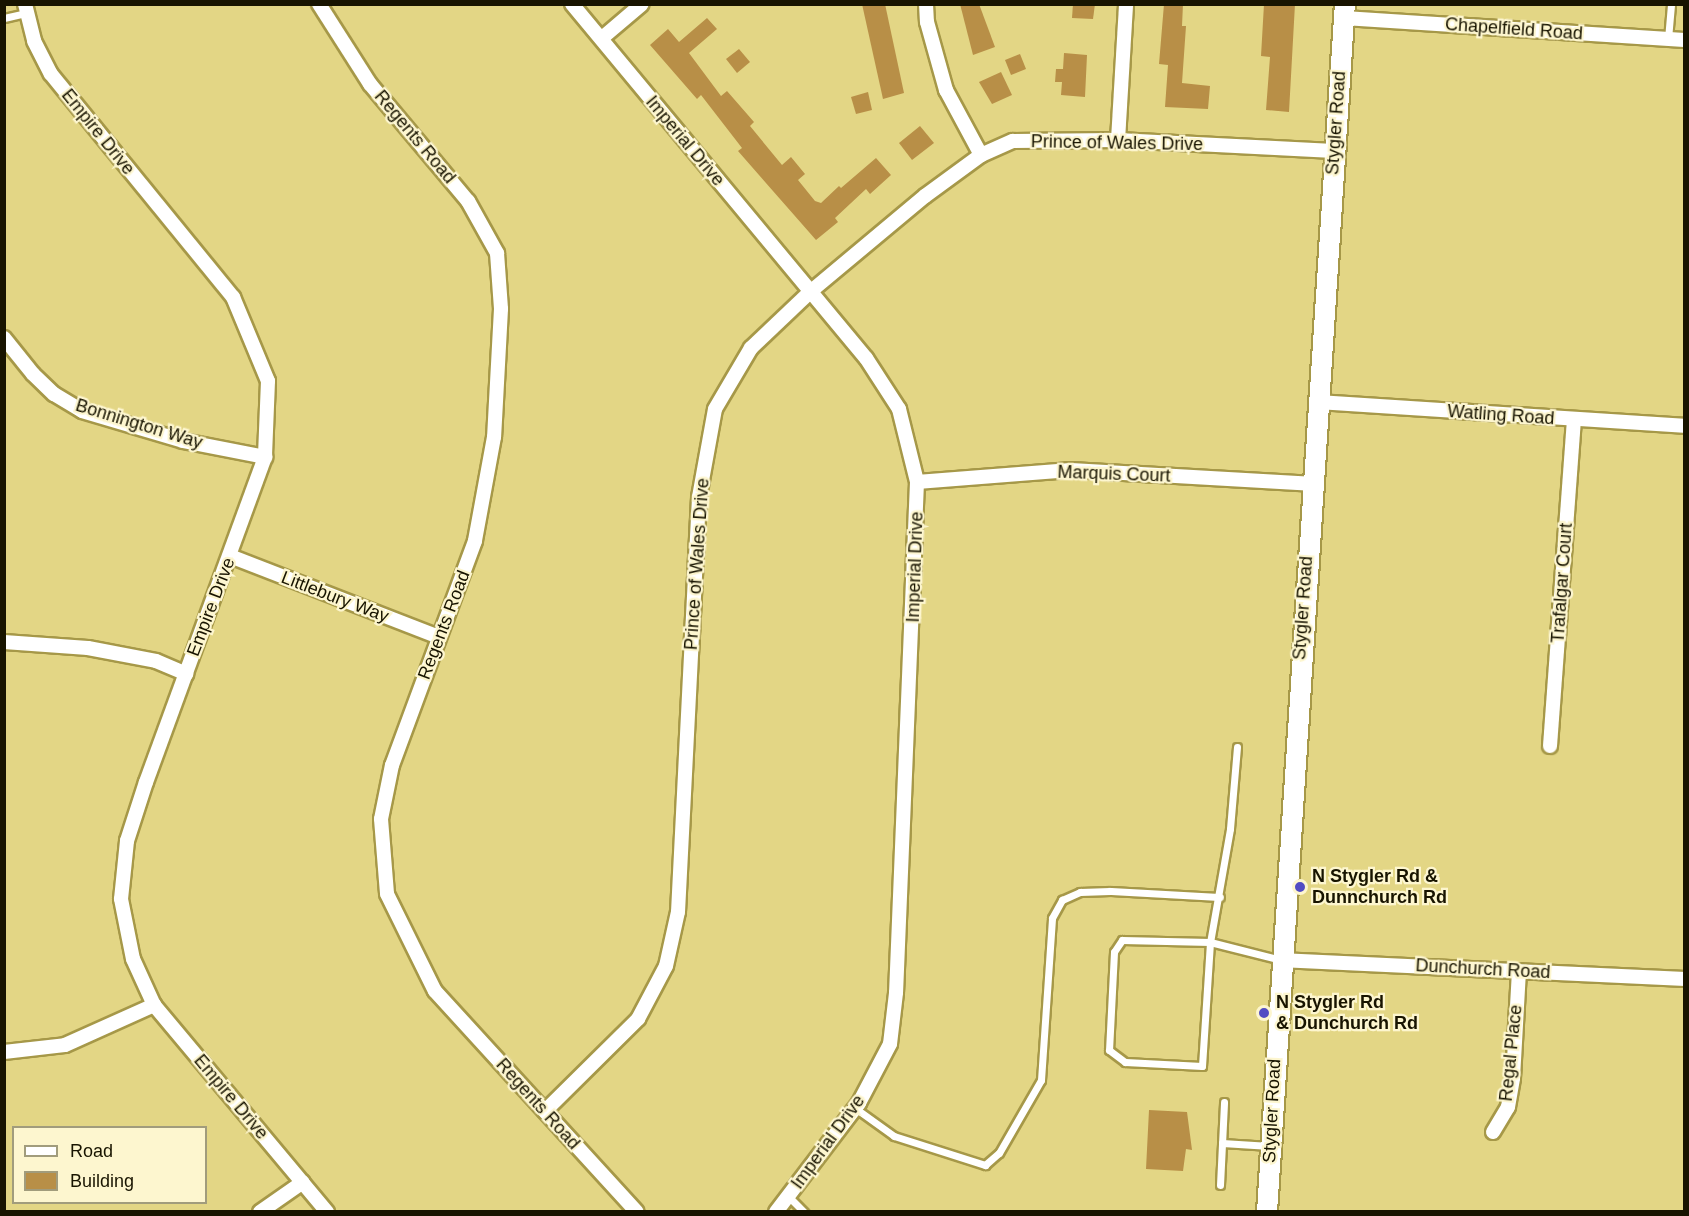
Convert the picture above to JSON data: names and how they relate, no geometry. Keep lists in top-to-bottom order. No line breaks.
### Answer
{"streets":{"main road":["Stygler Road"],"street":["Chapelfield Road","Empire Drive","Regents Road","Imperial Drive","Prince of Wales Drive","Watling Road","Bonnington Way","Marquis Court","Trafalgar Court","Littlebury Way","Dunchurch Road","Regal Place"]},"crossings":[["Chapelfield Road","Stygler Road"],["Stygler Road","Prince of Wales Drive"],["Stygler Road","Watling Road"],["Stygler Road","Marquis Court"],["Stygler Road","Dunchurch Road"],["Empire Drive","Bonnington Way"],["Empire Drive","Littlebury Way"],["Regents Road","Prince of Wales Drive"],["Regents Road","Littlebury Way"],["Imperial Drive","Prince of Wales Drive"],["Imperial Drive","Marquis Court"],["Watling Road","Trafalgar Court"],["Dunchurch Road","Regal Place"]],"places":["N Stygler Rd & Dunnchurch Rd","N Stygler Rd & Dunchurch Rd"],"legend":["Road","Building"]}
